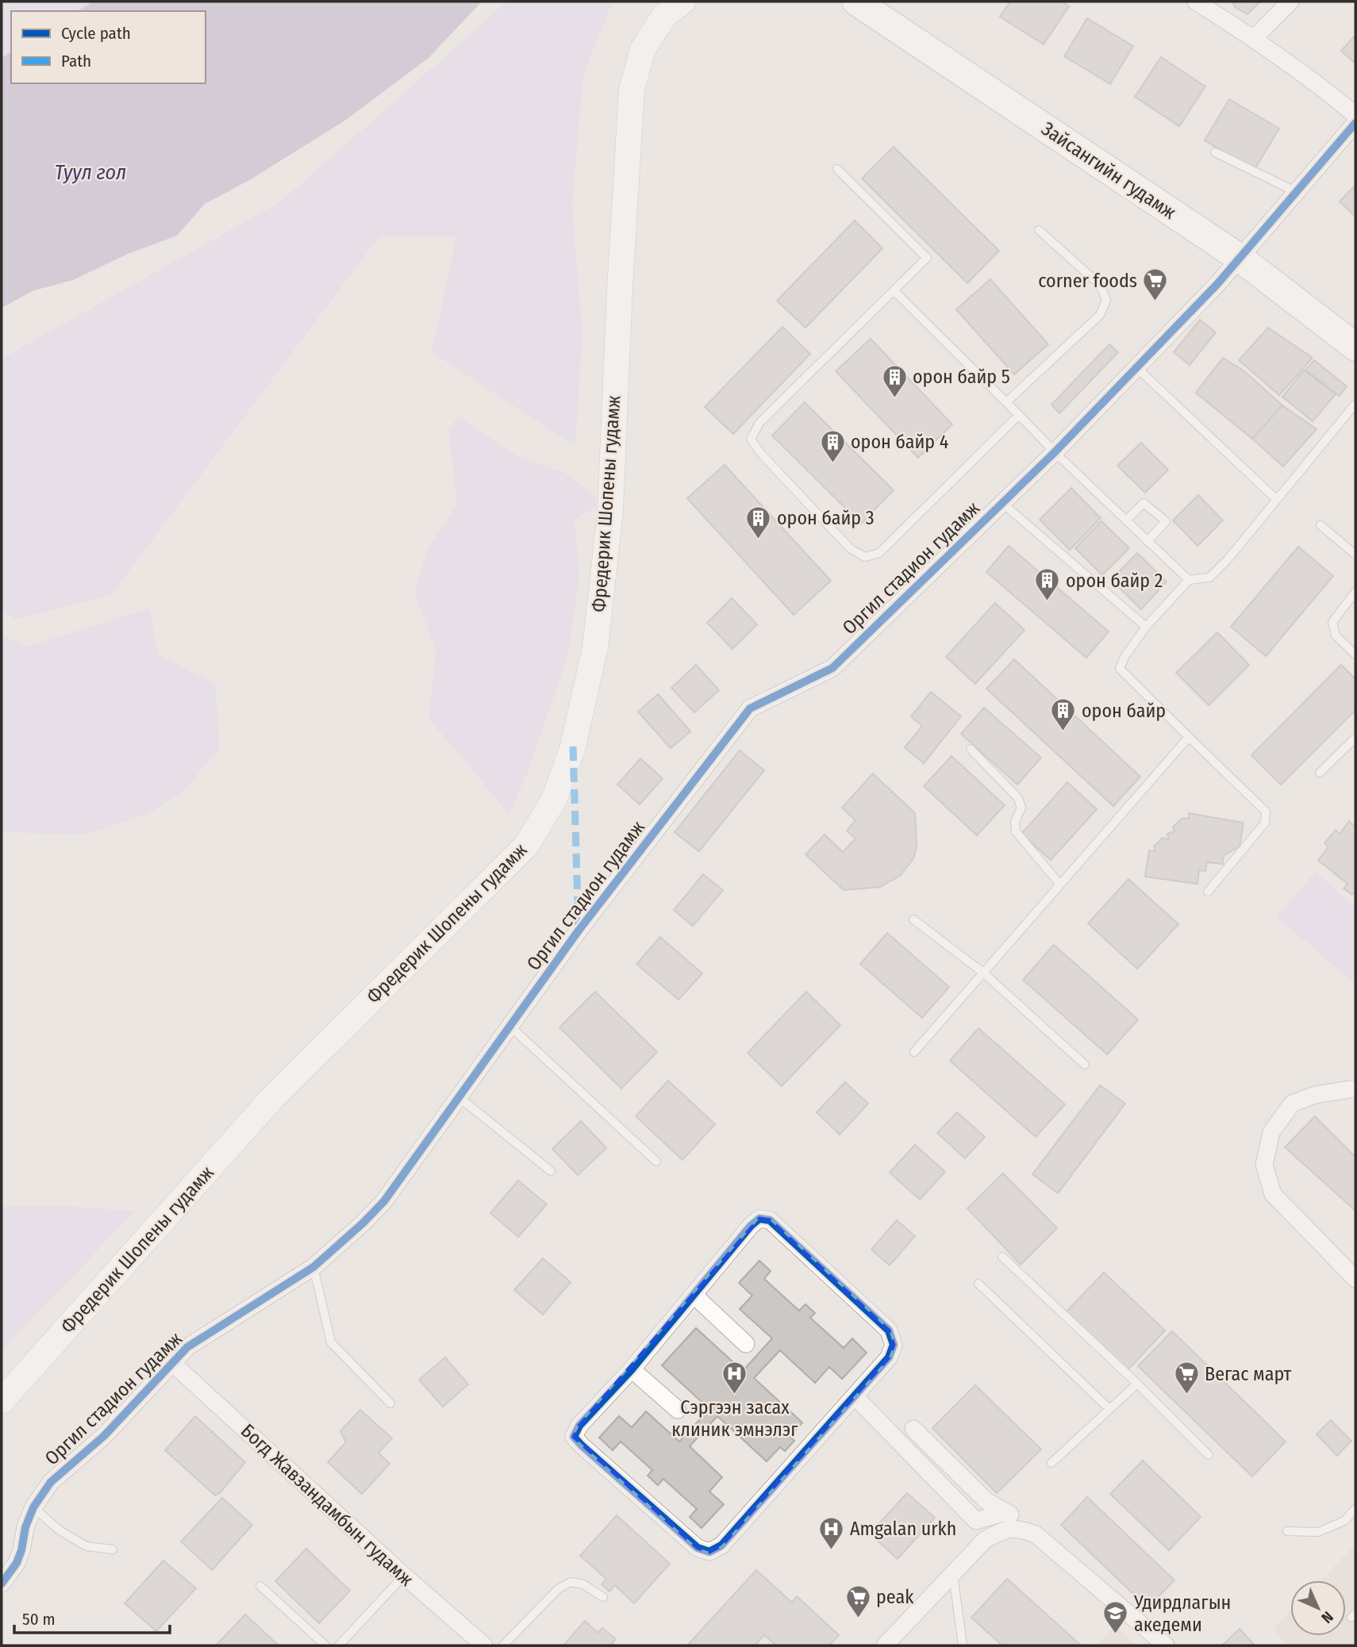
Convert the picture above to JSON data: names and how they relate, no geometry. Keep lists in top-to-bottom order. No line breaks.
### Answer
{"streets":{"main road":["Зайсангийн гудамж"],"street":["Фредерик Шопены гудамж","Оргил стадион гудамж","Богд Жавзандамбын гудамж"]},"crossings":[["Зайсангийн гудамж","Оргил стадион гудамж"],["Оргил стадион гудамж","Богд Жавзандамбын гудамж"]],"water":["Туул гол"],"places":{"supermarket":["corner foods","Вегас март","peak"],"building":["орон байр 5","орон байр 4","орон байр 3","орон байр 2","орон байр"],"hospital":["Сэргээн засах клиник эмнэлэг","Amgalan urkh"],"school or university":["Удирдлагын акедеми"]},"legend":["Cycle path","Path"],"scale_bar":"50 m","north":"bottom right"}
